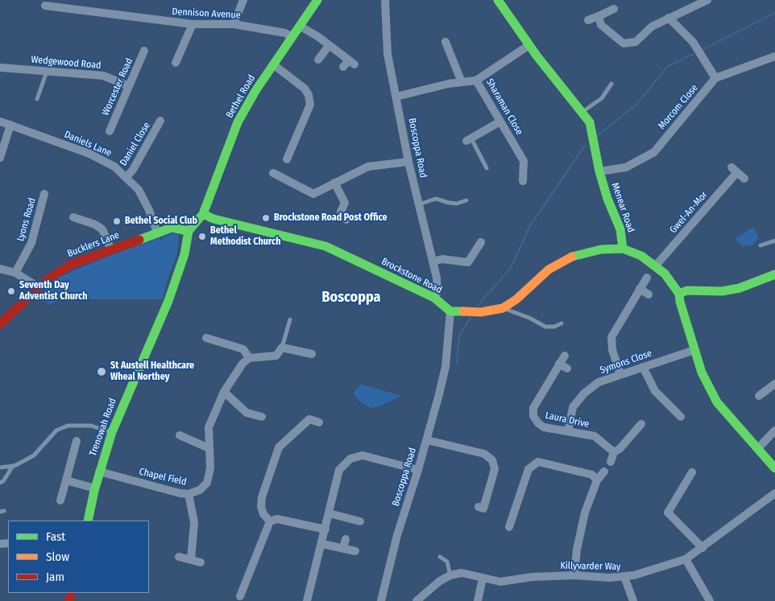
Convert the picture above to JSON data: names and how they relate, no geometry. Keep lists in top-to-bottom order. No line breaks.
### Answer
{"streets":{"street":["Dennison Avenue","Wedgewood Road","Worcester Road","Bethel Road","Sharaman Close","Morcom Close","Daniels Lane","Daniel Close","Boscoppa Road","Menear Road","Gwel-An-Mor","Lyons Road","Bucklers Lane","Brockstone Road","Symons Close","Laura Drive","Trenowah Road","Chapel Field","Killyvarder Way"]},"crossings":[["Dennison Avenue","Bethel Road"],["Wedgewood Road","Worcester Road"],["Bethel Road","Bucklers Lane"],["Bethel Road","Brockstone Road"],["Bethel Road","Trenowah Road"],["Sharaman Close","Menear Road"],["Morcom Close","Menear Road"],["Daniels Lane","Daniel Close"],["Daniels Lane","Bucklers Lane"],["Boscoppa Road","Brockstone Road"],["Menear Road","Gwel-An-Mor"],["Menear Road","Symons Close"],["Bucklers Lane","Trenowah Road"],["Symons Close","Laura Drive"],["Trenowah Road","Chapel Field"]],"districts":["Boscoppa"],"places":["Brockstone Road Post Office","Bethel Social Club","Bethel Methodist Church","Seventh Day Adventist Church","St Austell Healthcare Wheal Northey"],"legend":["Fast","Slow","Jam"]}
